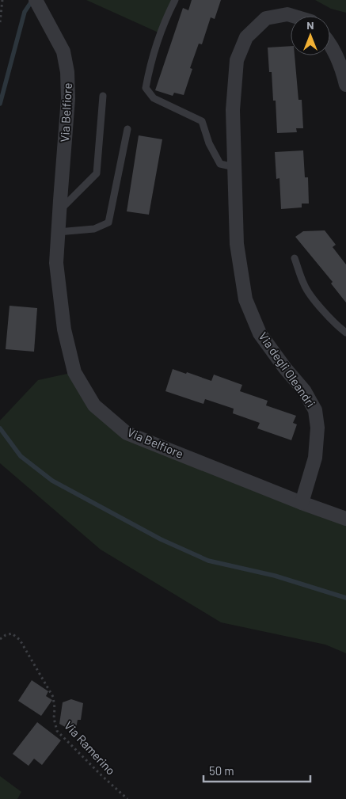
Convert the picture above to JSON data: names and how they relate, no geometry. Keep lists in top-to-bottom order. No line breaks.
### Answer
{"streets":{"street":["Via Belfiore","Via degli Oleandri"],"path":["Via Ramerino"]},"crossings":[["Via Belfiore","Via degli Oleandri"]],"scale_bar":"50 m","north":"top"}
